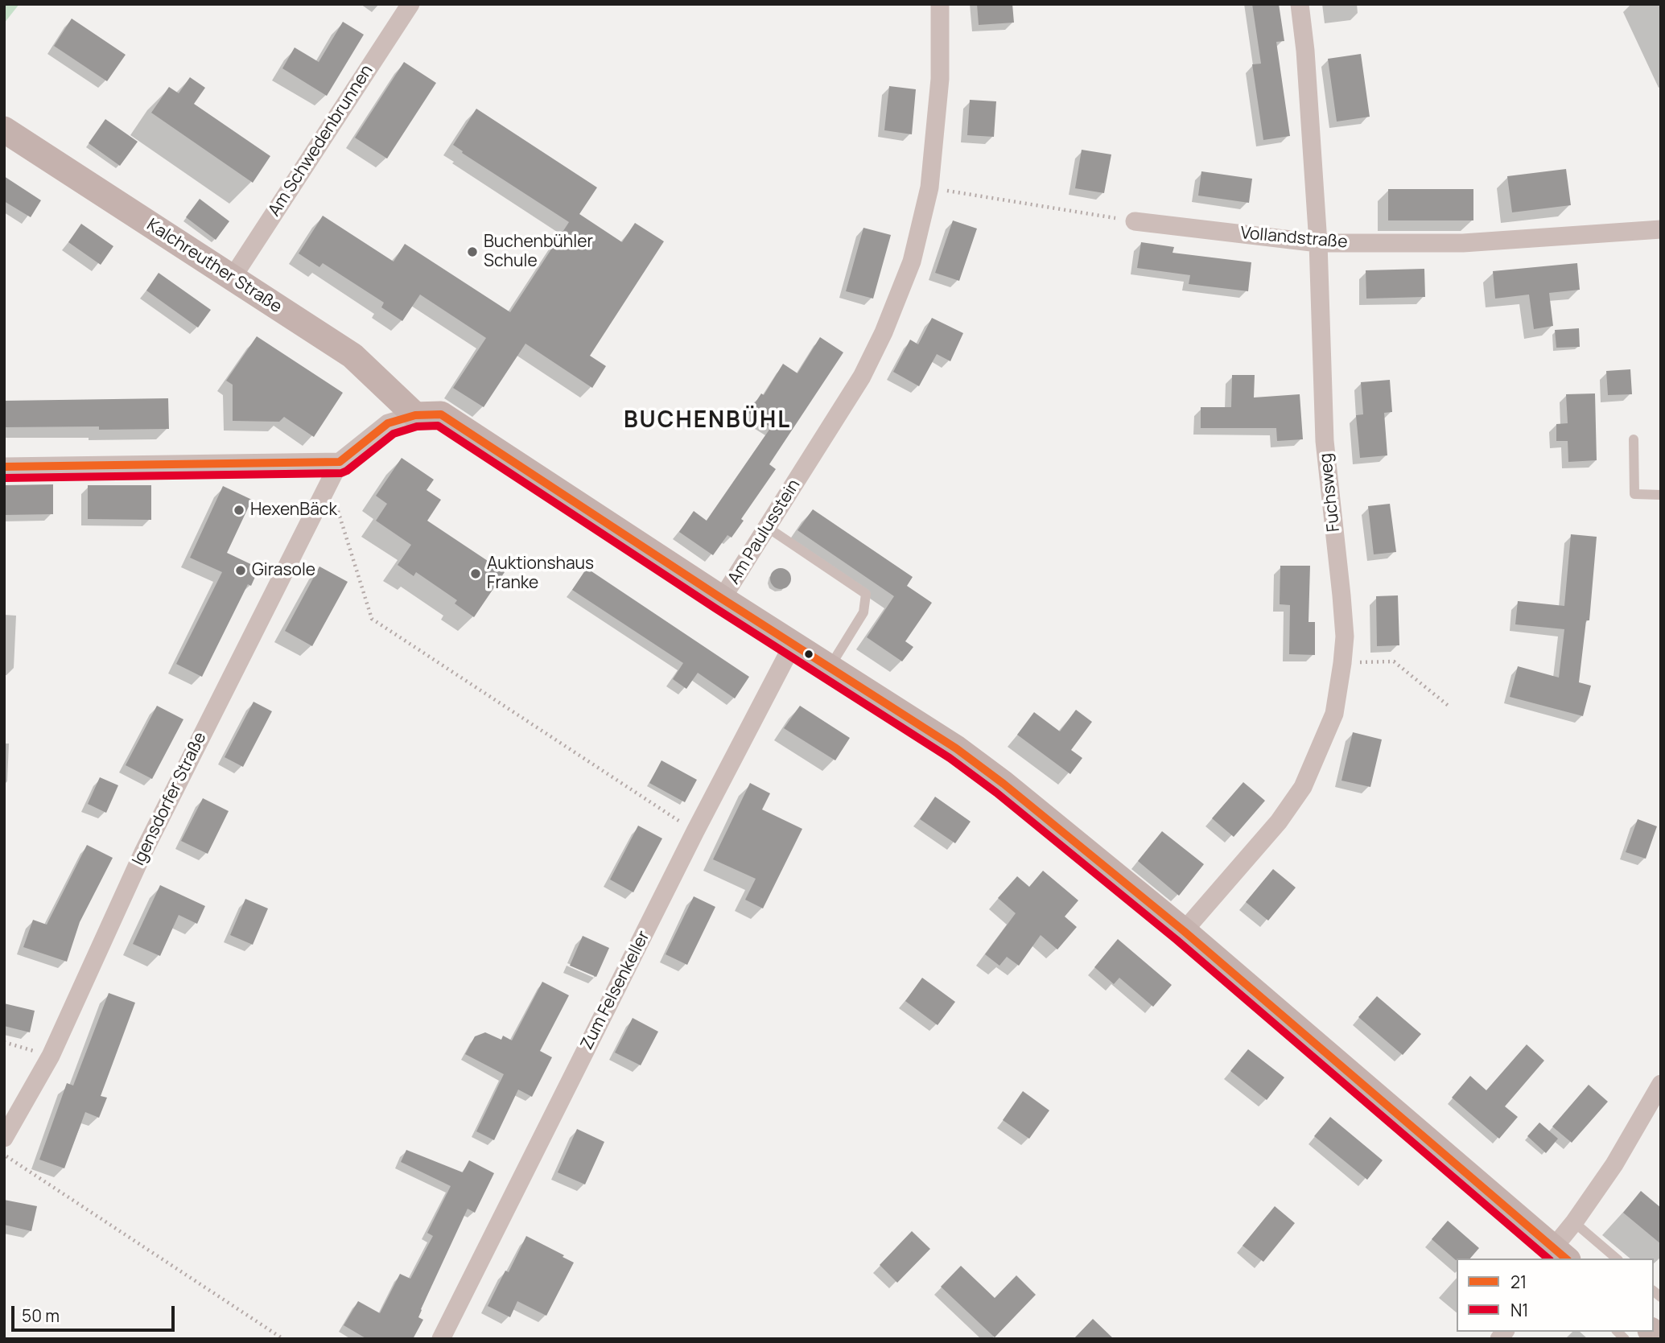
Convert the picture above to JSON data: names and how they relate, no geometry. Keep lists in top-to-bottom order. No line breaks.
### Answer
{"streets":{"street":["Am Schwedenbrunnen","Vollandstraße","Kalchreuther Straße","Fuchsweg","Am Paulusstein","Igensdorfer Straße","Zum Felsenkeller"]},"crossings":[["Am Schwedenbrunnen","Kalchreuther Straße"],["Vollandstraße","Fuchsweg"],["Kalchreuther Straße","Am Paulusstein"],["Fuchsweg","Am Paulusstein"],["Am Paulusstein","Zum Felsenkeller"]],"districts":["BUCHENBÜHL"],"places":["Buchenbühler Schule","HexenBäck","Girasole","Auktionshaus Franke"],"lines":["transit line 21","transit line N1"],"legend":["21","N1"],"scale_bar":"50 m"}
